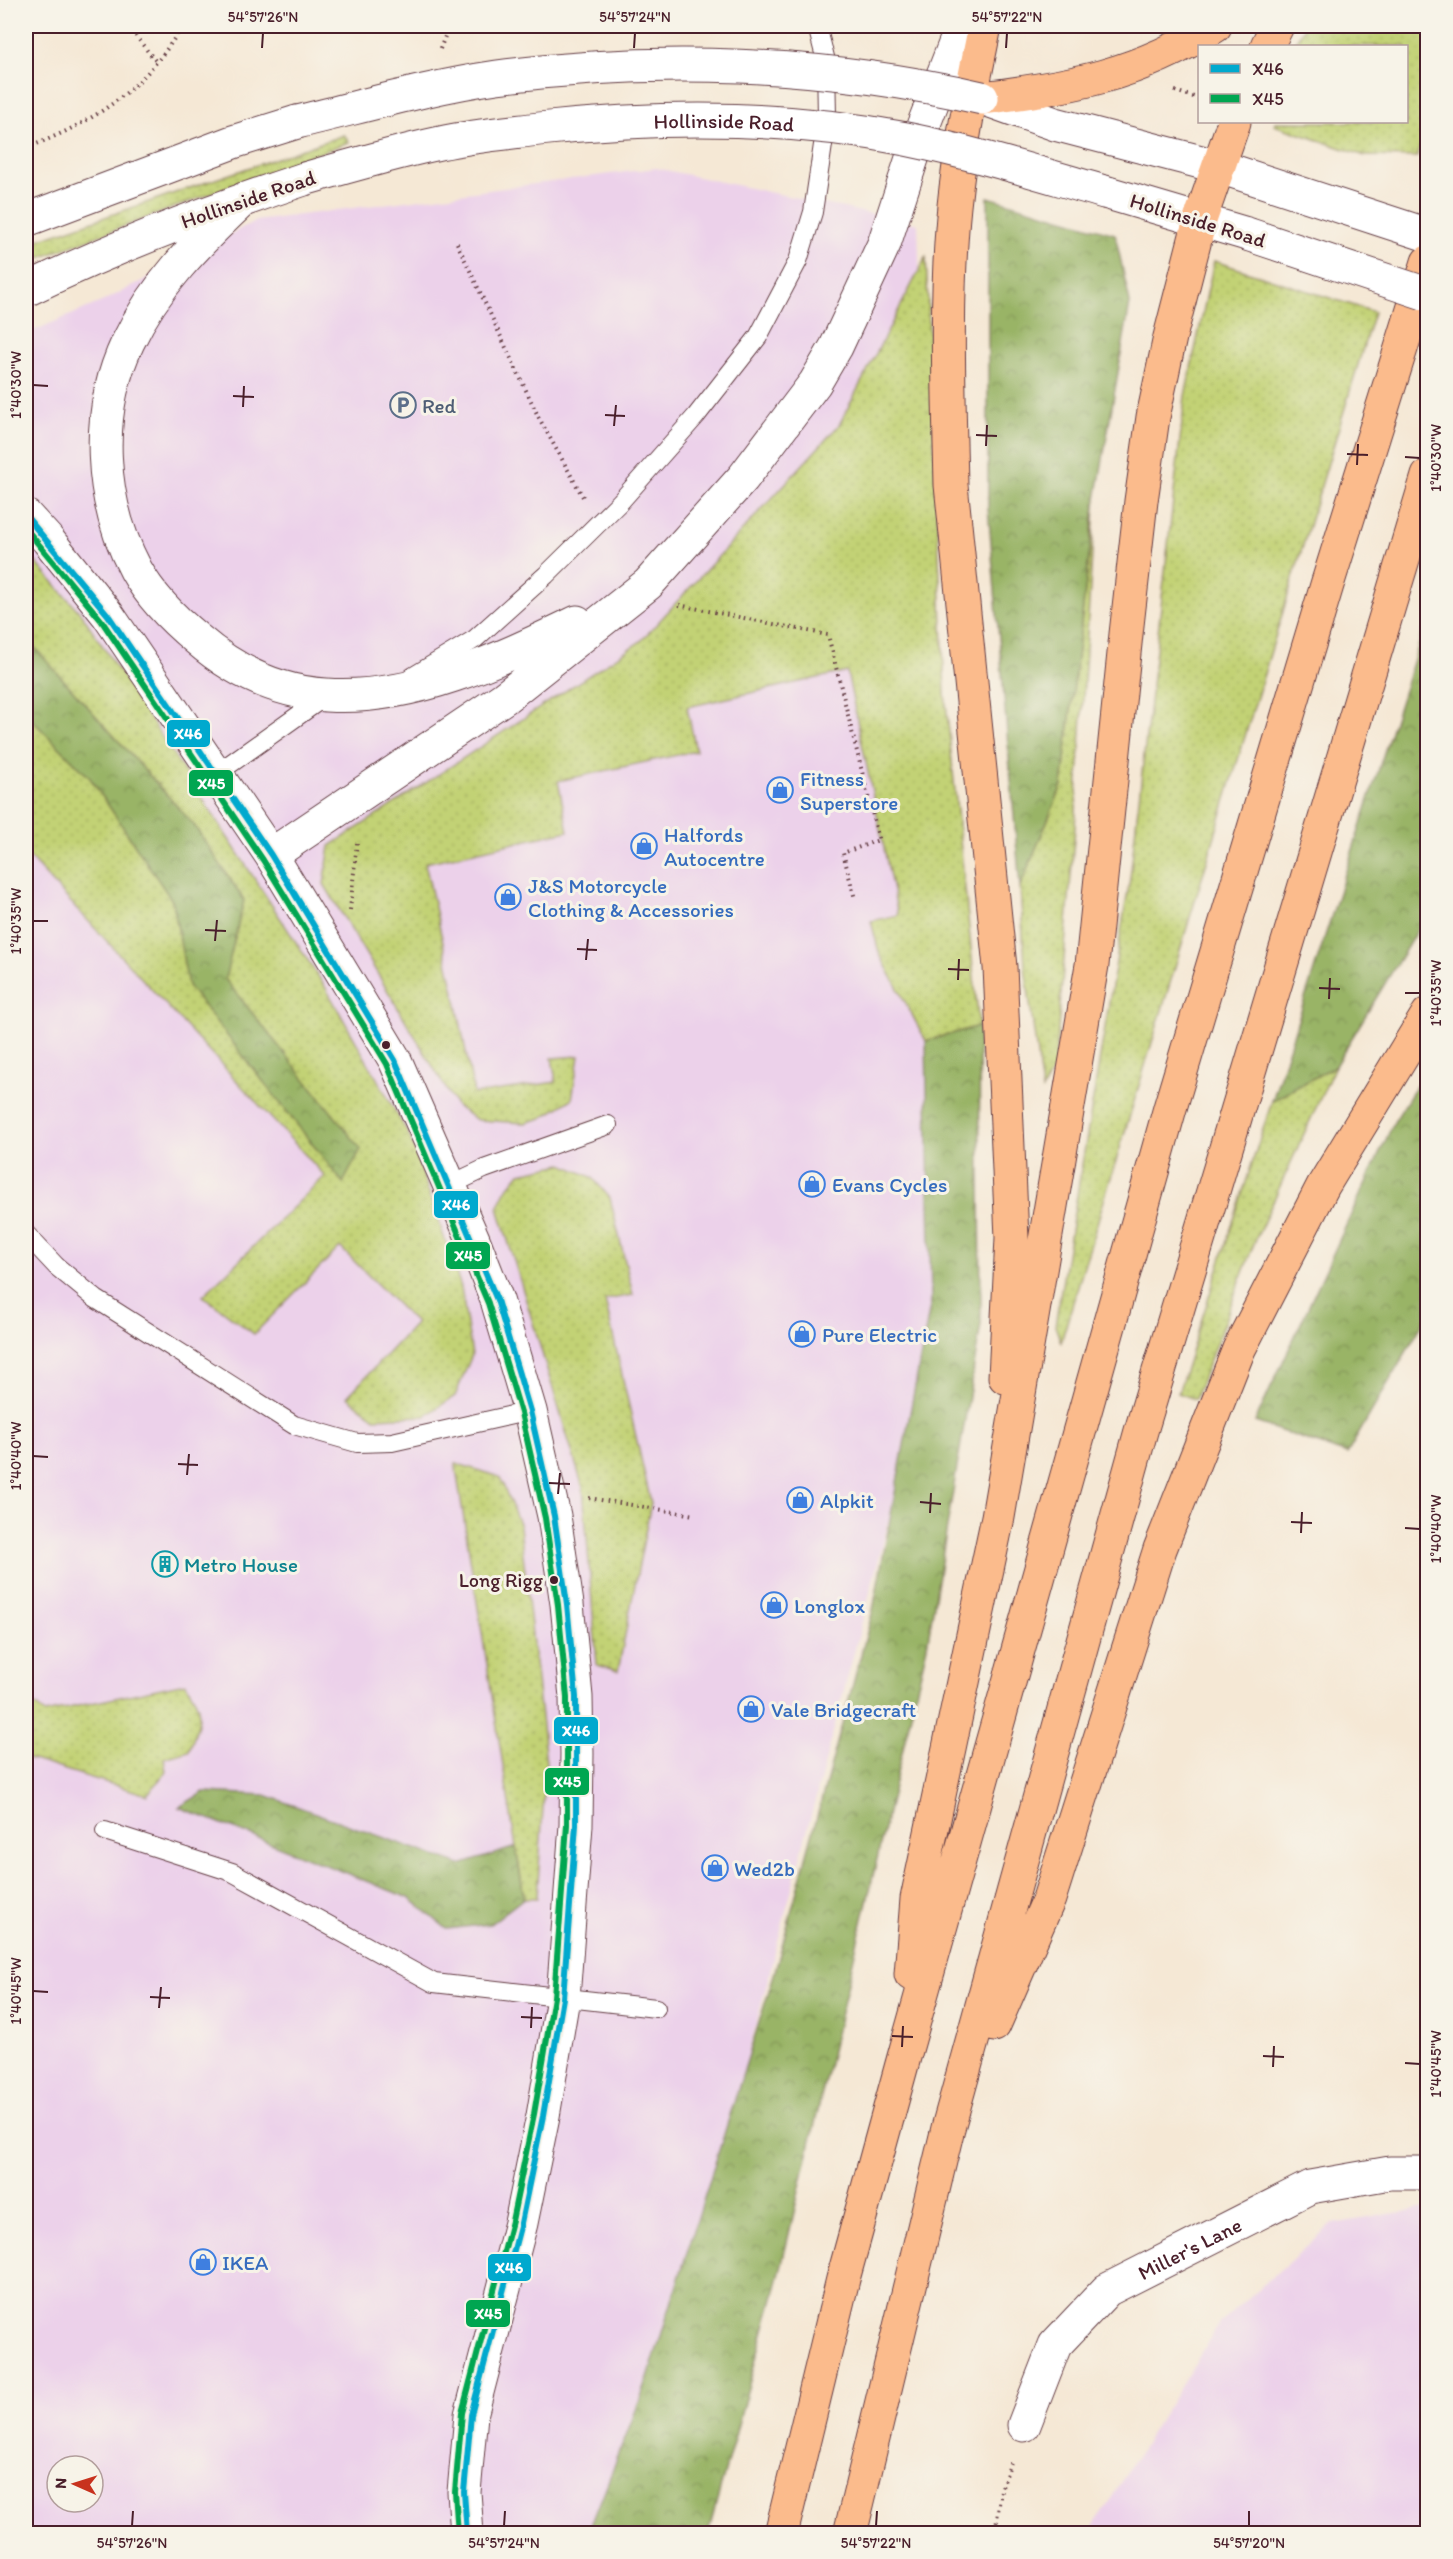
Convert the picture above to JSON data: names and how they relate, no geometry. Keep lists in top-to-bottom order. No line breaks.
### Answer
{"streets":{"street":["Hollinside Road","Miller's Lane"]},"places":{"parking":["Red"],"shop":["Fitness Superstore","Halfords Autocentre","J&S Motorcycle Clothing & Accessories","Evans Cycles","Pure Electric","Alpkit","Longlox","Vale Bridgecraft","Wed2b","IKEA"],"building":["Metro House"],"other":["Long Rigg"]},"lines":["transit line X46","transit line X45"],"legend":["X46","X45"],"north":"left","coordinates":["54°57'26\"N","54°57'24\"N","54°57'22\"N","1°40'30\"W","1°40'35\"W","1°40'40\"W","1°40'45\"W","54°57'20\"N"]}
